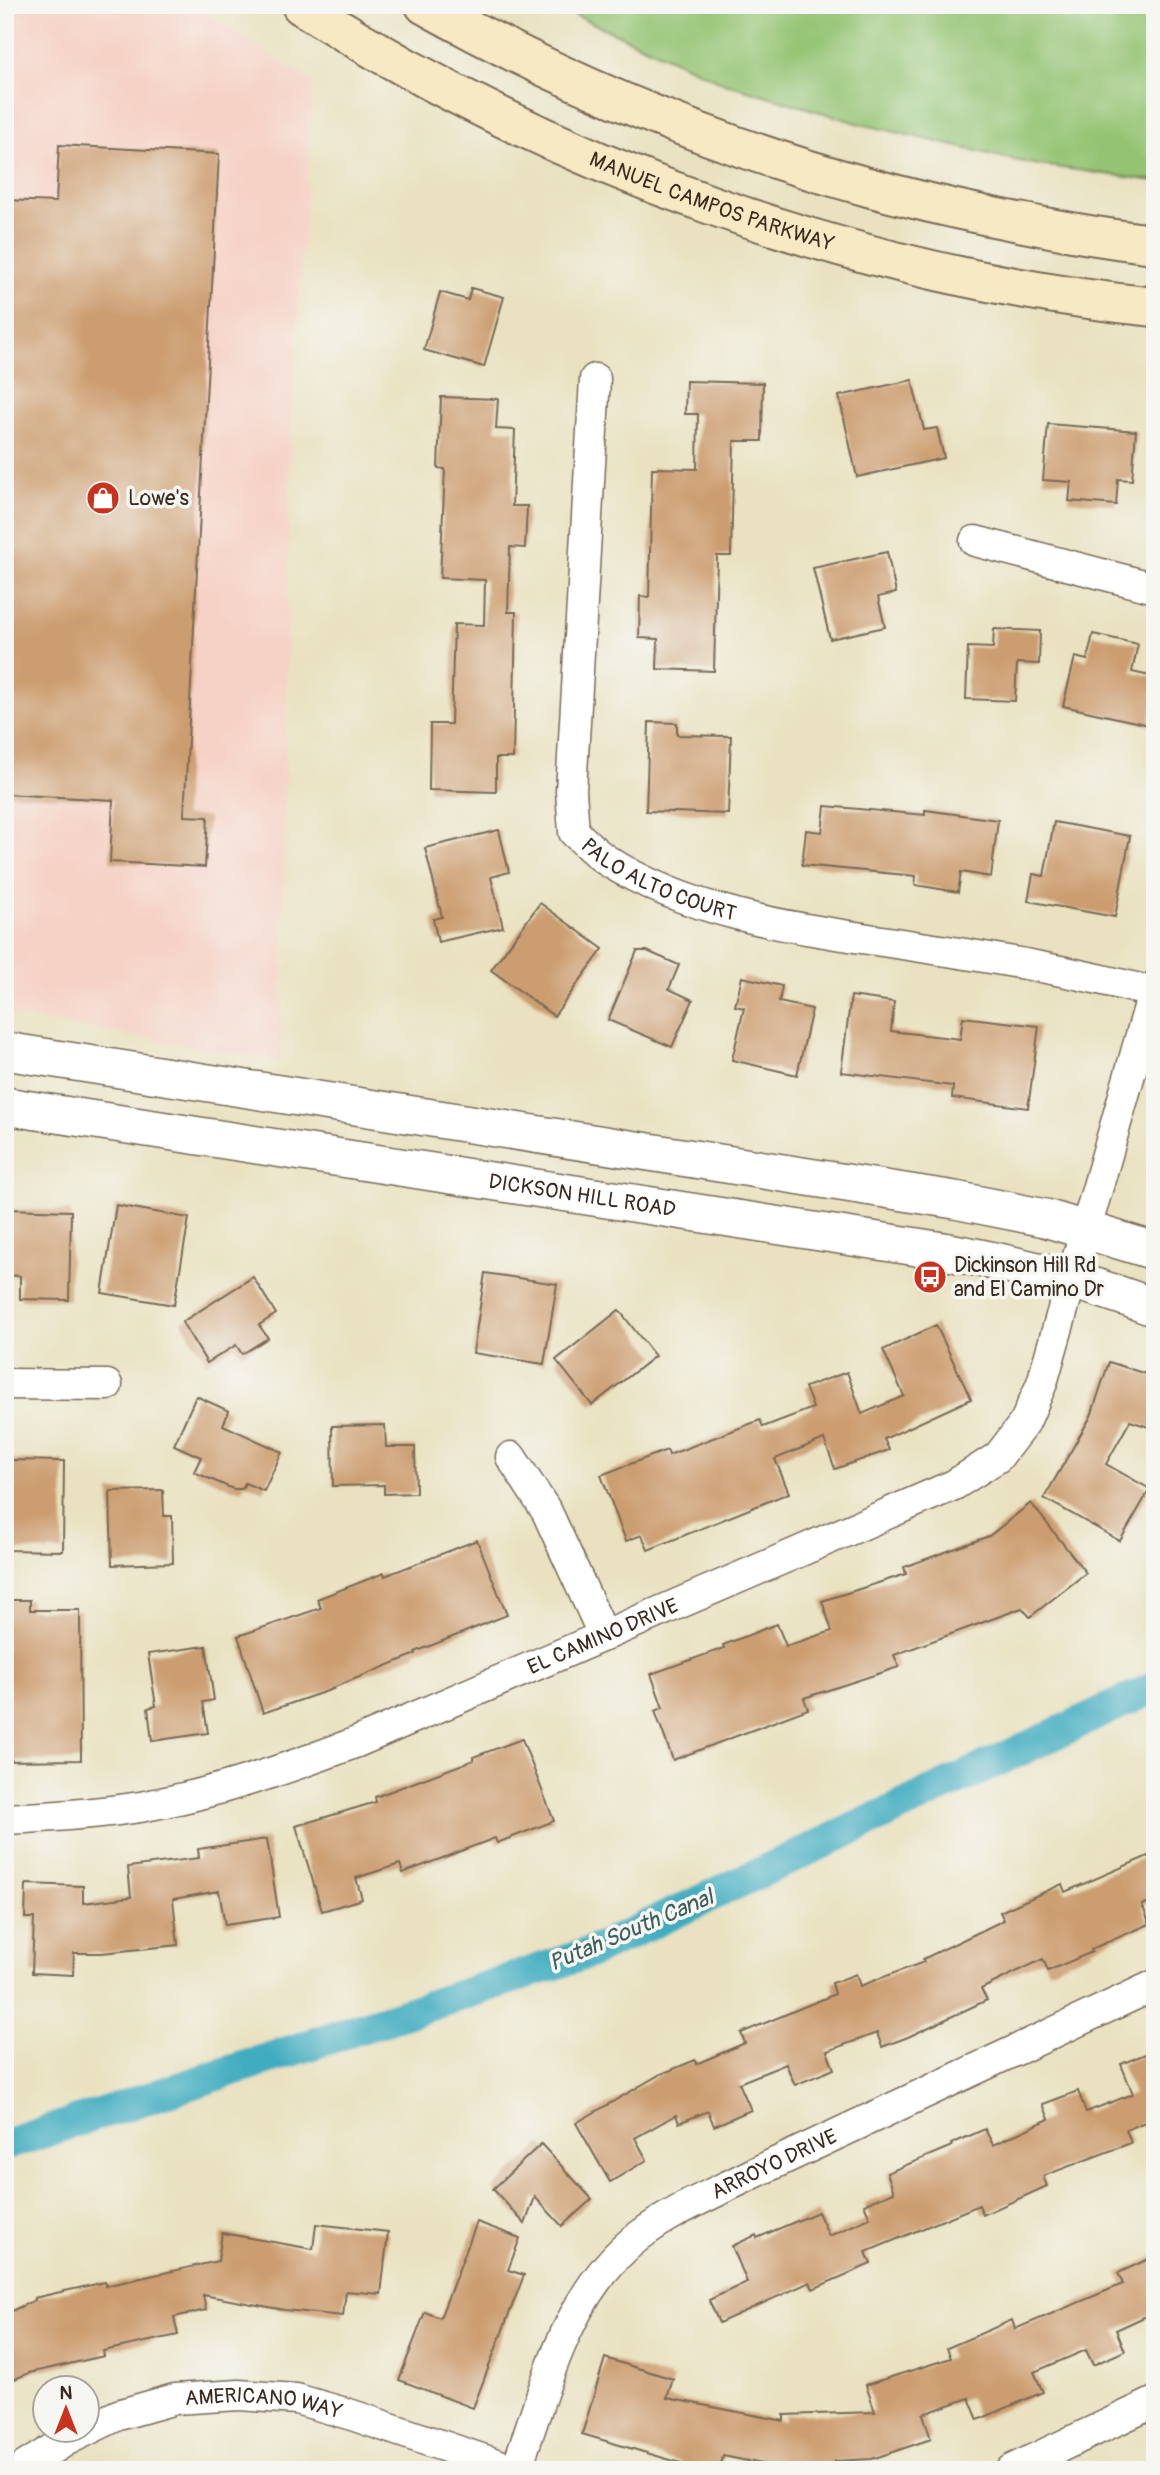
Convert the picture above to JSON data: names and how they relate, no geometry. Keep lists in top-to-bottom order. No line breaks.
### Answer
{"streets":{"main road":["MANUEL CAMPOS PARKWAY"],"street":["PALO ALTO COURT","DICKSON HILL ROAD","EL CAMINO DRIVE","ARROYO DRIVE","AMERICANO WAY"]},"crossings":[["PALO ALTO COURT","EL CAMINO DRIVE"],["DICKSON HILL ROAD","EL CAMINO DRIVE"],["ARROYO DRIVE","AMERICANO WAY"]],"water":["Putah South Canal"],"places":{"shop":["Lowe's"],"bus stop":["Dickinson Hill Rd and El Camino Dr"]},"north":"top"}
